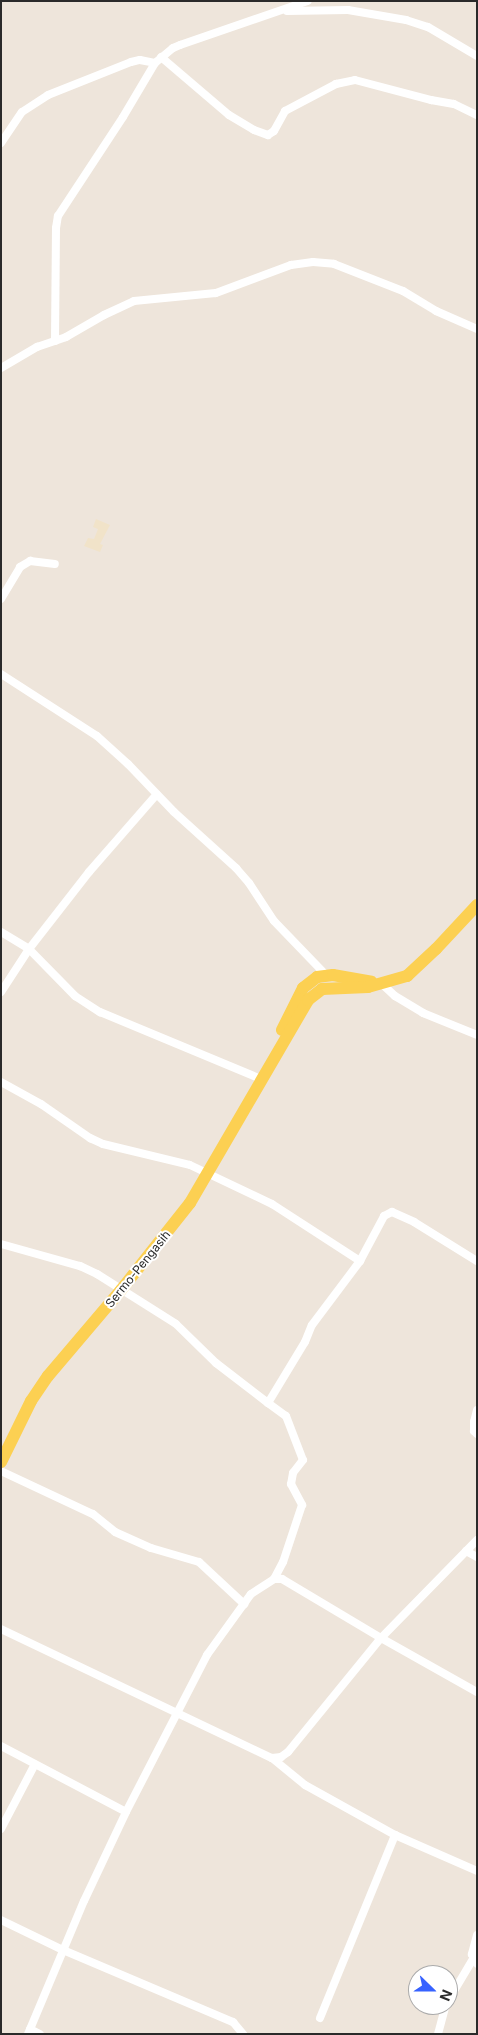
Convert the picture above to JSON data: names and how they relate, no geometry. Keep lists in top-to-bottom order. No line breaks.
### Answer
{"streets":{"main road":["Sermo-Pengasih"]},"north":"right"}
